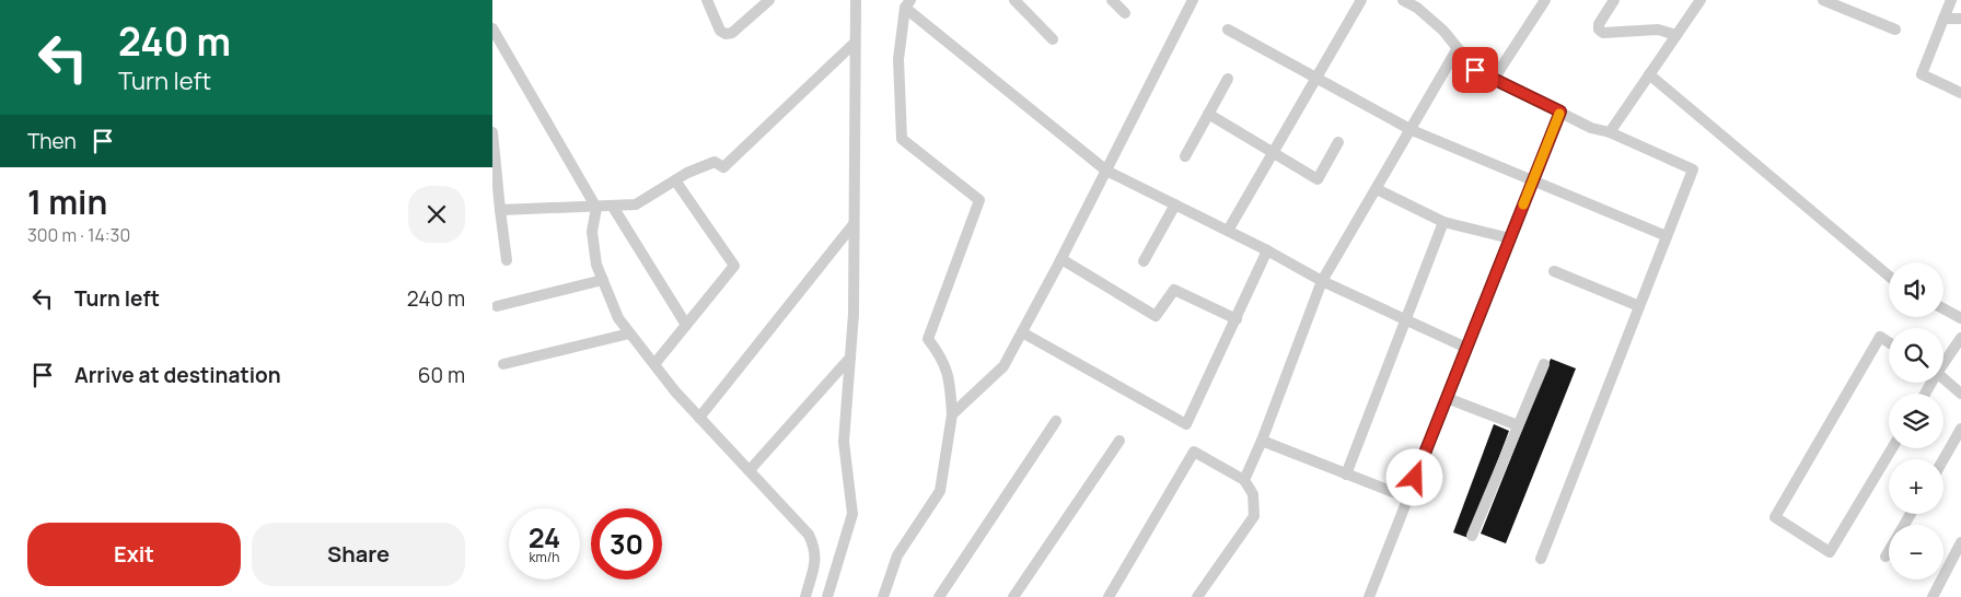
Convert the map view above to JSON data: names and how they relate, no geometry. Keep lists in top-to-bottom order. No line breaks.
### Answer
{"page":{"turn":["240 m","Turn left"],"then":"Then","heading":["1 min","300 m · 14:30"],"list":[{"name":"Turn left","value":"240 m"},{"name":"Arrive at destination","value":"60 m"}],"map_buttons":["+","−"],"speed":"24 km/h","limit":"30","buttons":["Exit","Share"]}}
